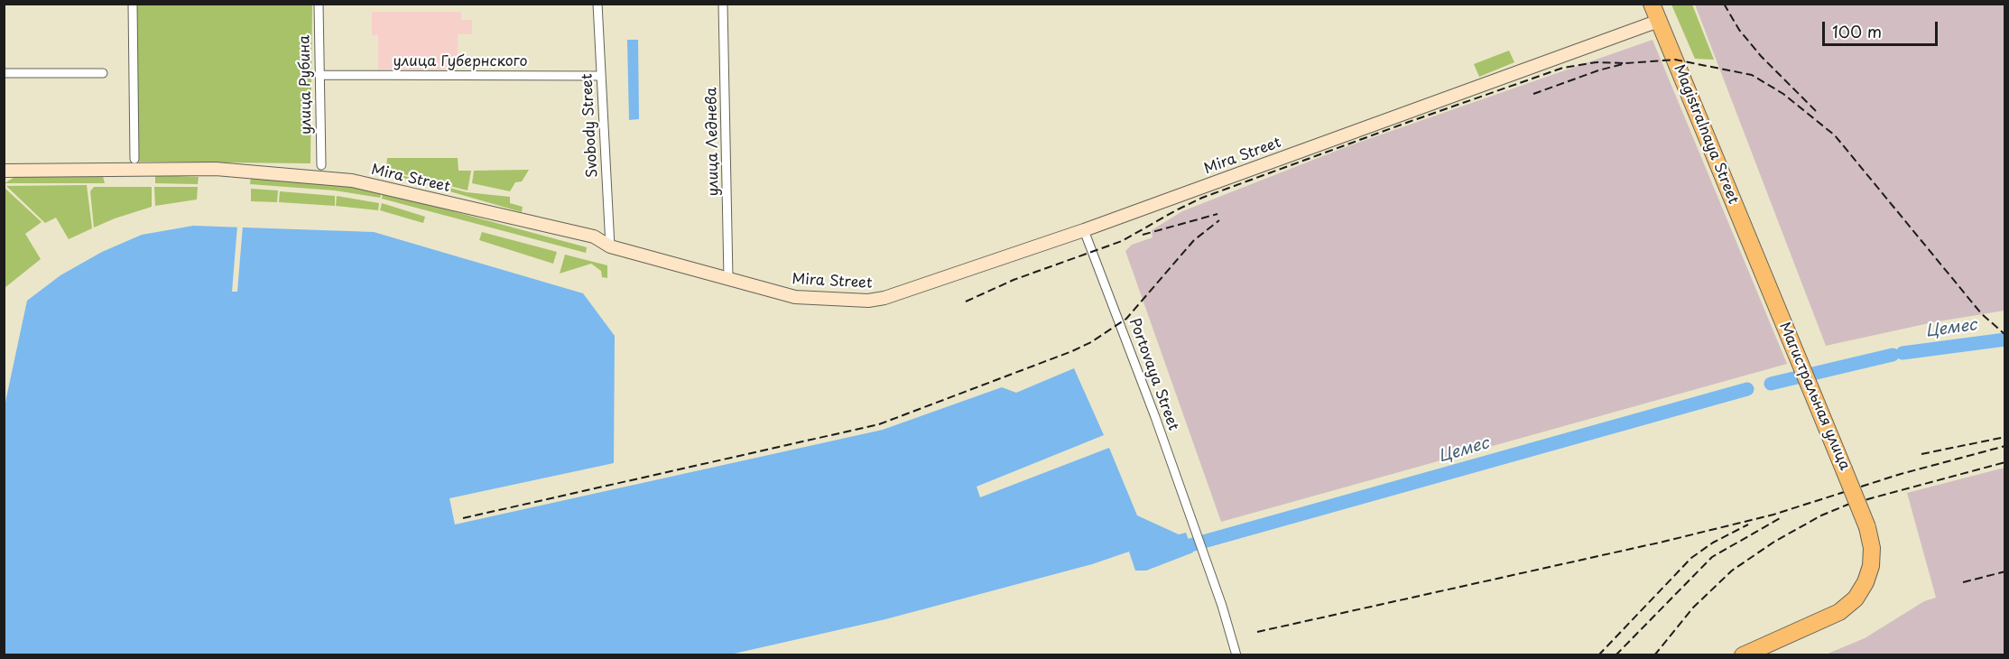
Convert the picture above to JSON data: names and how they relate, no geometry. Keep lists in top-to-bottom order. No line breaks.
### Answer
{"streets":{"highway":["Magistralnaya Street","Магистральная улица"],"street":["улица Губернского","улица Рубина","Svobody Street","улица Леднева","Mira Street","Portovaya Street"]},"crossings":[["улица Губернского","улица Рубина"],["улица Губернского","Svobody Street"],["Svobody Street","Mira Street"],["Magistralnaya Street","Mira Street"],["Magistralnaya Street","Магистральная улица"],["улица Леднева","Mira Street"],["Mira Street","Portovaya Street"]],"water":["Цемес"],"scale_bar":"100 m"}
